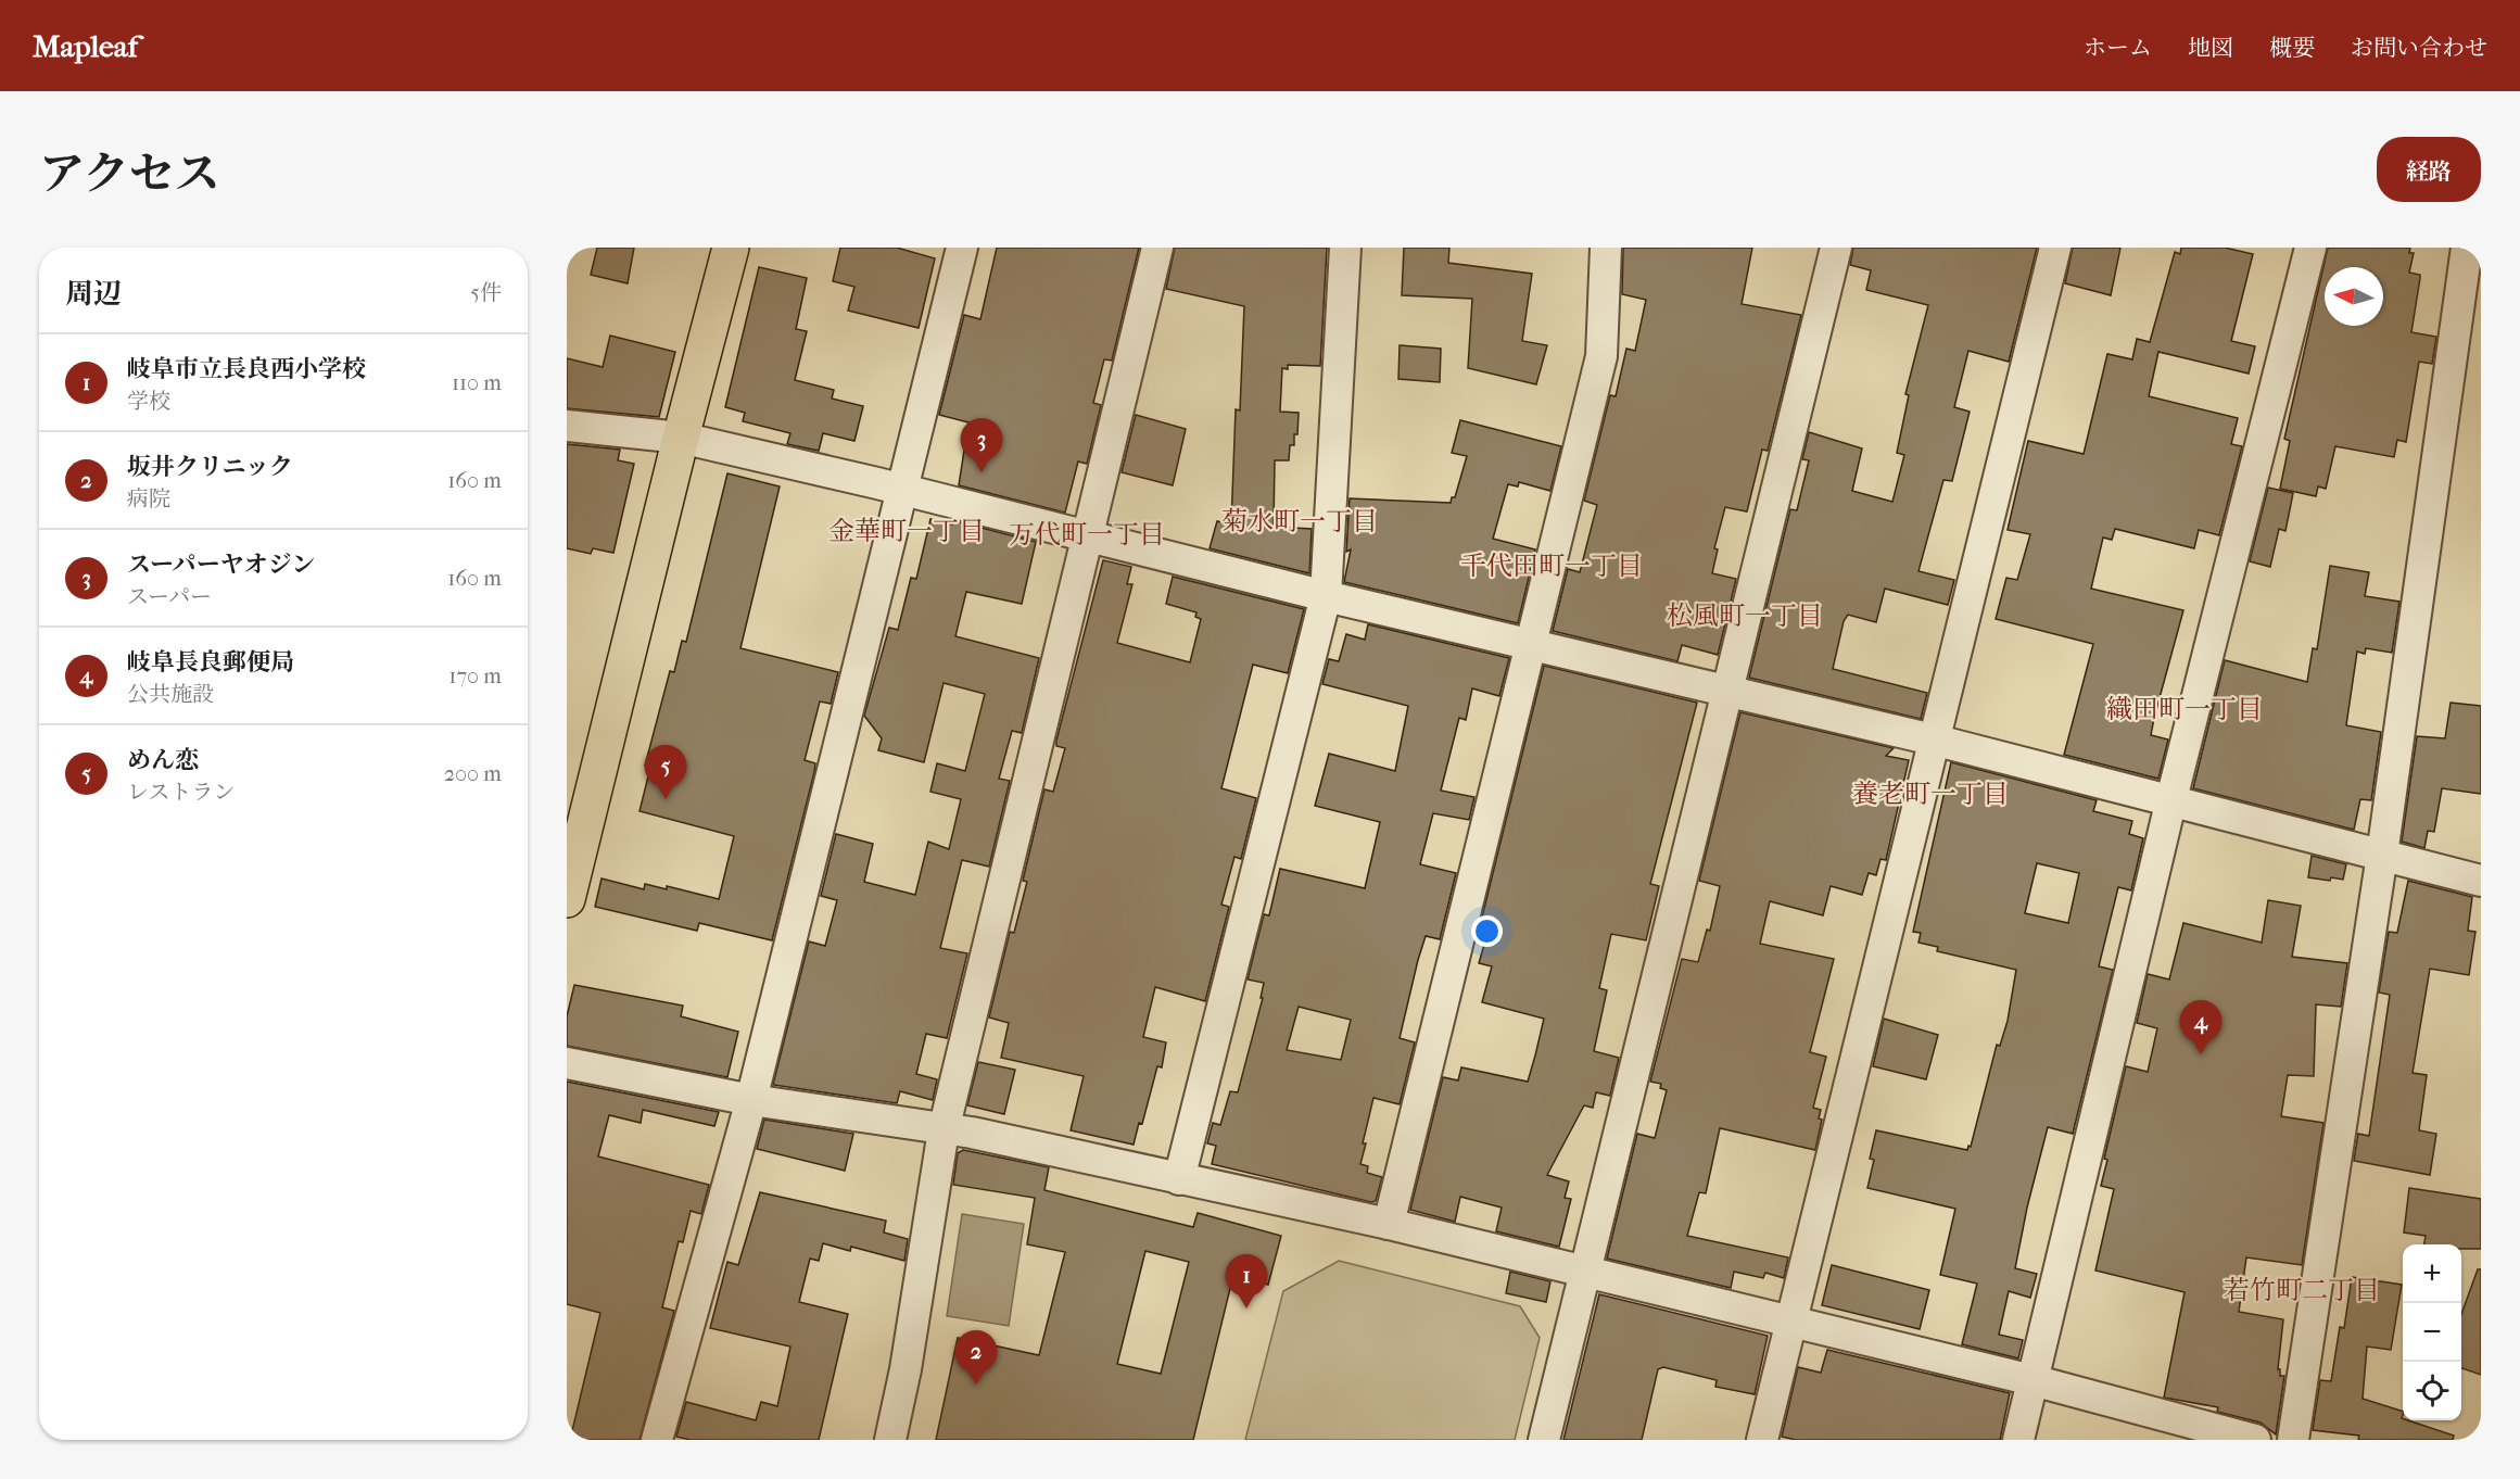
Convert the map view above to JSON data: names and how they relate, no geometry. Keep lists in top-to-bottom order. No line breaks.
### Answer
{"districts":["菊水町一丁目","金華町一丁目","万代町一丁目","千代田町一丁目","松風町一丁目","織田町一丁目","養老町一丁目","若竹町二丁目"],"north":"left","page":{"header":"Mapleaf","nav":["ホーム","地図","概要","お問い合わせ"],"title":"アクセス","buttons":"経路","heading":["周辺","5件"],"list":[{"mark":"1","name":"岐阜市立長良西小学校","note":"学校","value":"110 m"},{"mark":"2","name":"坂井クリニック","note":"病院","value":"160 m"},{"mark":"3","name":"スーパーヤオジン","note":"スーパー","value":"160 m"},{"mark":"4","name":"岐阜長良郵便局","note":"公共施設","value":"170 m"},{"mark":"5","name":"めん恋","note":"レストラン","value":"200 m"}],"pins":["3","5","4","1","2"],"map_buttons":["+","−"]}}
